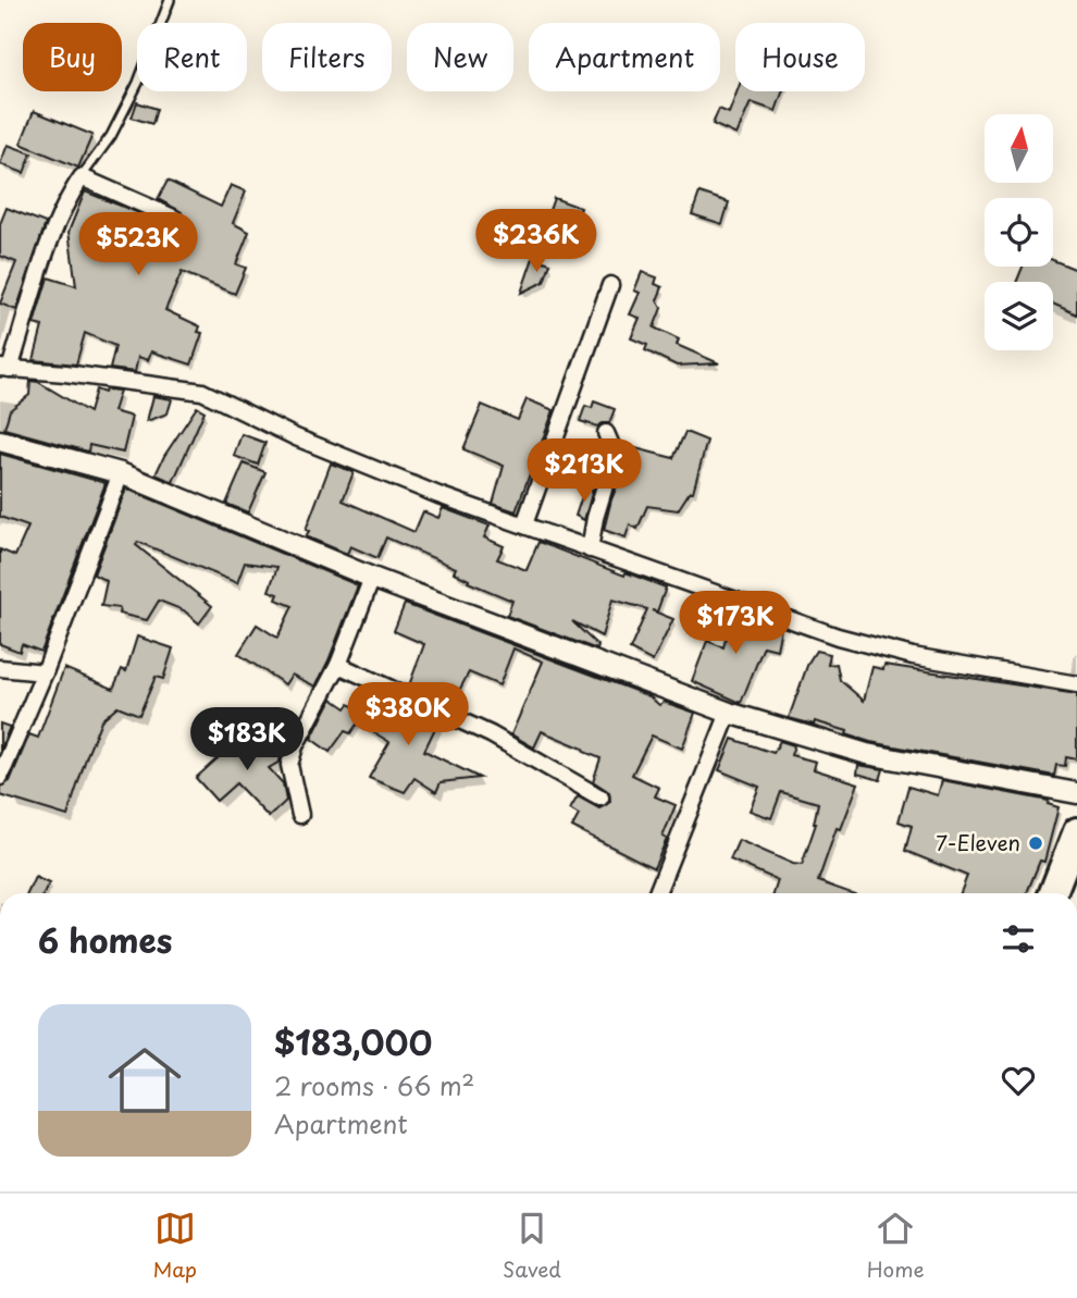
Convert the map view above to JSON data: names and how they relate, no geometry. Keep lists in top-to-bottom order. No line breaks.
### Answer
{"places":["7-Eleven"],"north":"top","page":{"chip":["Buy","Rent","Filters","New","Apartment","House"],"price":["$236K","$523K","$213K","$173K","$380K","$183K"],"heading":"6 homes","list":[{"name":"$183,000","note":"2 rooms · 66 m² · Apartment"}],"tabs":["Map","Saved","Home"]}}
